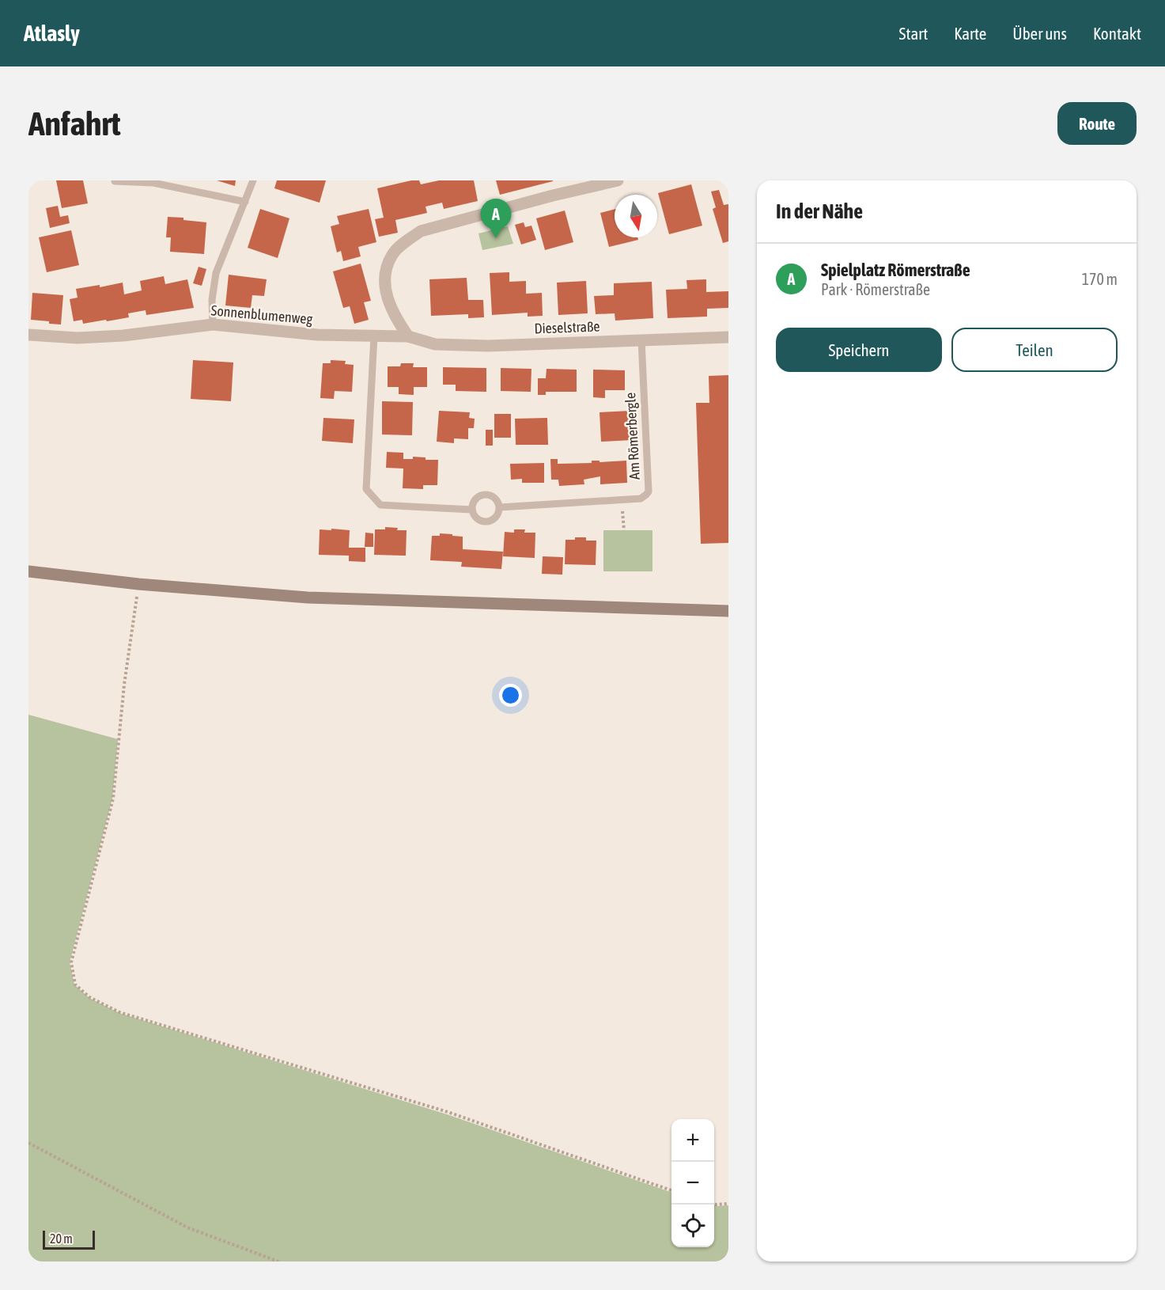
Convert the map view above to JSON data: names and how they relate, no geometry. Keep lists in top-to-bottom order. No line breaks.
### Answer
{"streets":{"street":["Sonnenblumenweg","Dieselstraße"],"lane":["Am Römerbergle"]},"crossings":[["Sonnenblumenweg","Dieselstraße"],["Dieselstraße","Am Römerbergle"]],"scale_bar":"20 m","north":"bottom","page":{"header":"Atlasly","nav":["Start","Karte","Über uns","Kontakt"],"buttons":["Route",["Speichern","Teilen"]],"title":"Anfahrt","heading":"In der Nähe","pins":"A","list":[{"mark":"A","name":"Spielplatz Römerstraße","note":"Park · Römerstraße","value":"170 m"}],"map_buttons":["+","−"],"scale":"20 m"}}
